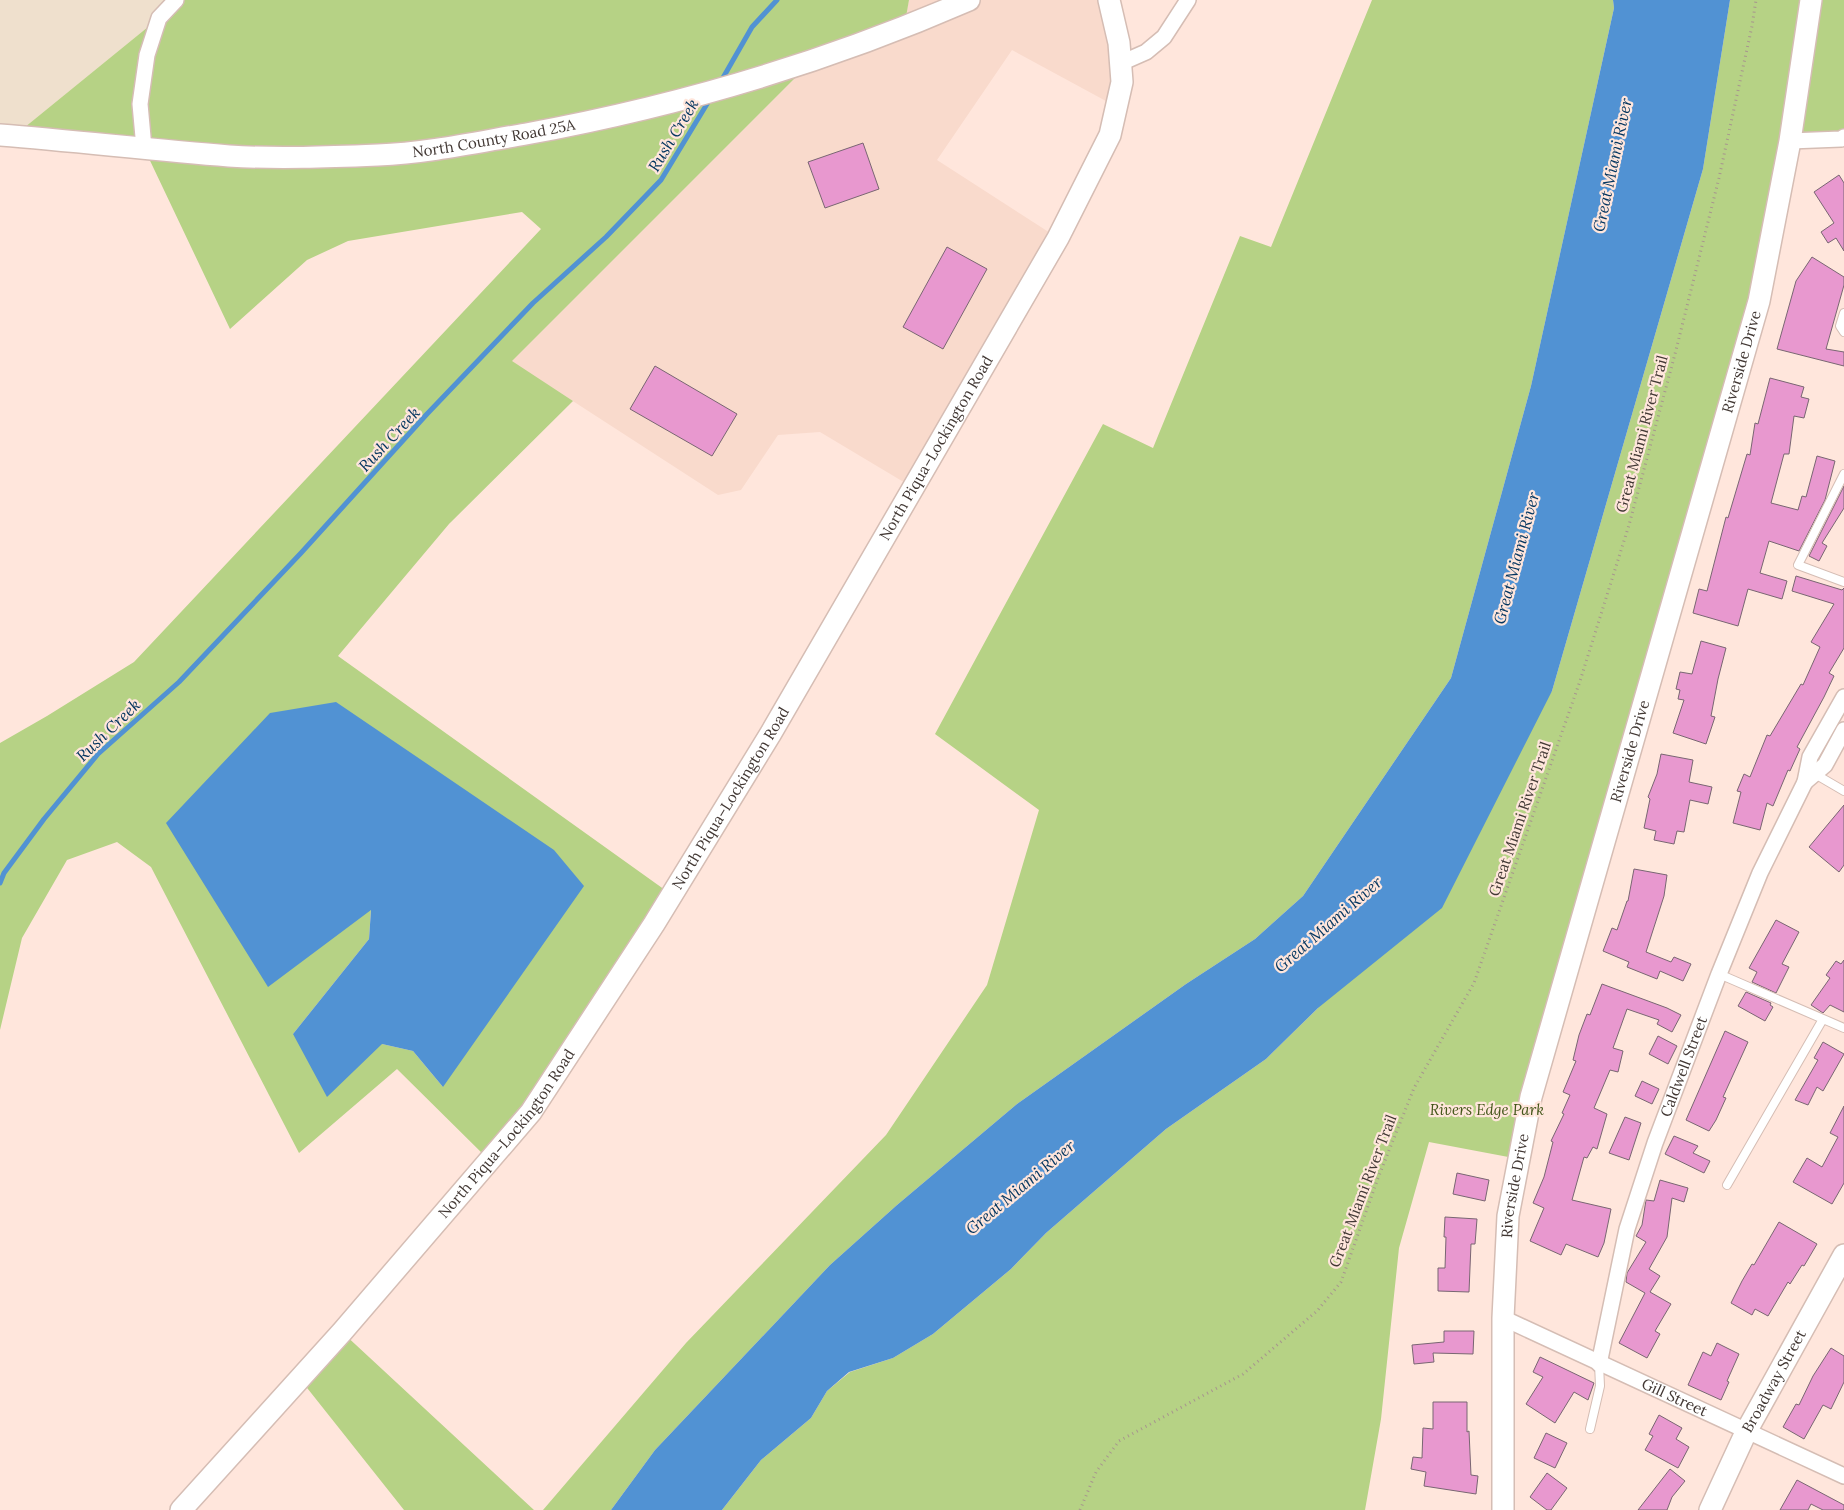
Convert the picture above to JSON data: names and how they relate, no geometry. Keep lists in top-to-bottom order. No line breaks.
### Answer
{"streets":{"main road":["North County Road 25A","Riverside Drive","North Piqua–Lockington Road","Broadway Street"],"street":["Caldwell Street","Gill Street"],"path":["Great Miami River Trail"]},"crossings":[["Riverside Drive","Gill Street"],["Caldwell Street","Gill Street"],["Broadway Street","Gill Street"]],"water":["Rush Creek","Great Miami River"],"parks":["Rivers Edge Park"]}
